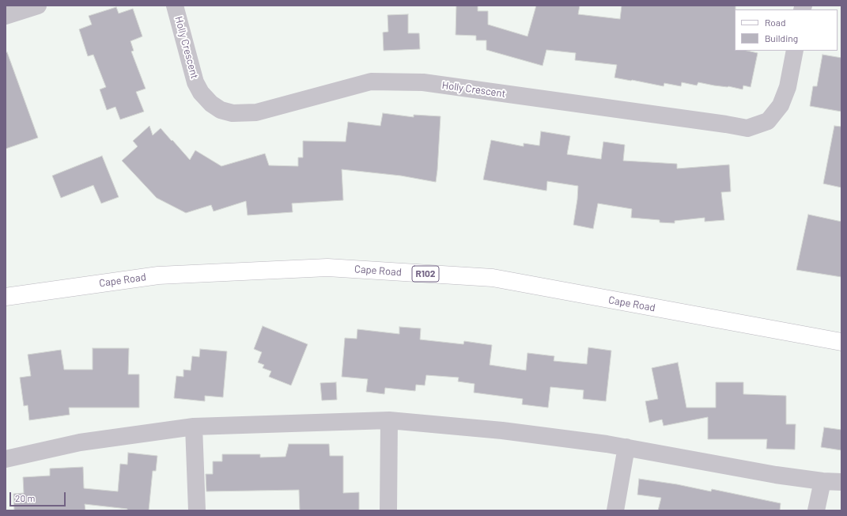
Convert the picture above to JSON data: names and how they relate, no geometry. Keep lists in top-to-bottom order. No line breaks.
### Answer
{"streets":{"main road":["Cape Road","R102"],"street":["Holly Crescent"]},"legend":["Road","Building"],"scale_bar":"20 m"}
